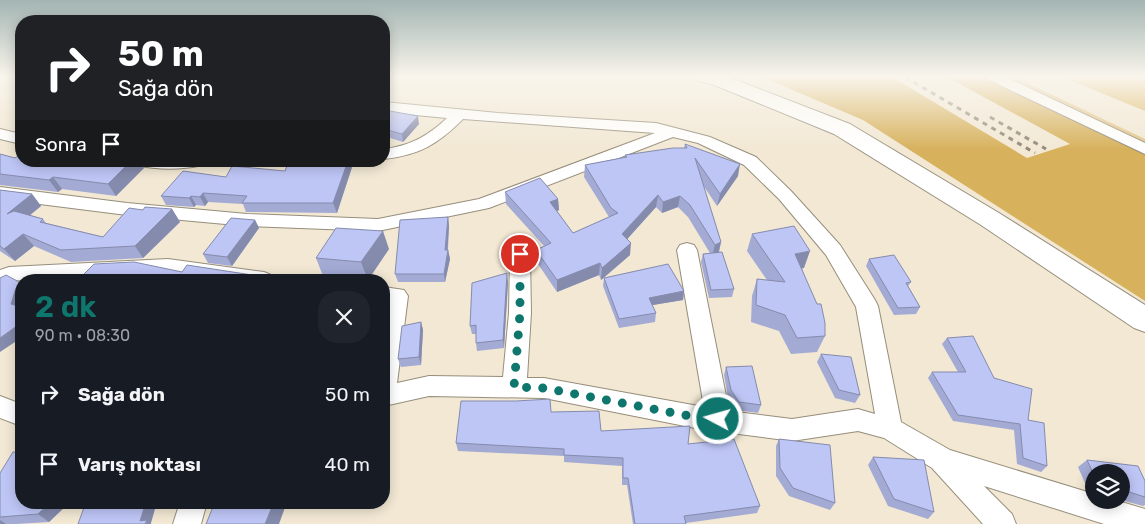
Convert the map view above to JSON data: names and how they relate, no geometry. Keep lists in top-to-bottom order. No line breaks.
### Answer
{"page":{"turn":["50 m","Sağa dön"],"then":"Sonra","heading":["2 dk","90 m · 08:30"],"list":[{"name":"Sağa dön","value":"50 m"},{"name":"Varış noktası","value":"40 m"}]}}
